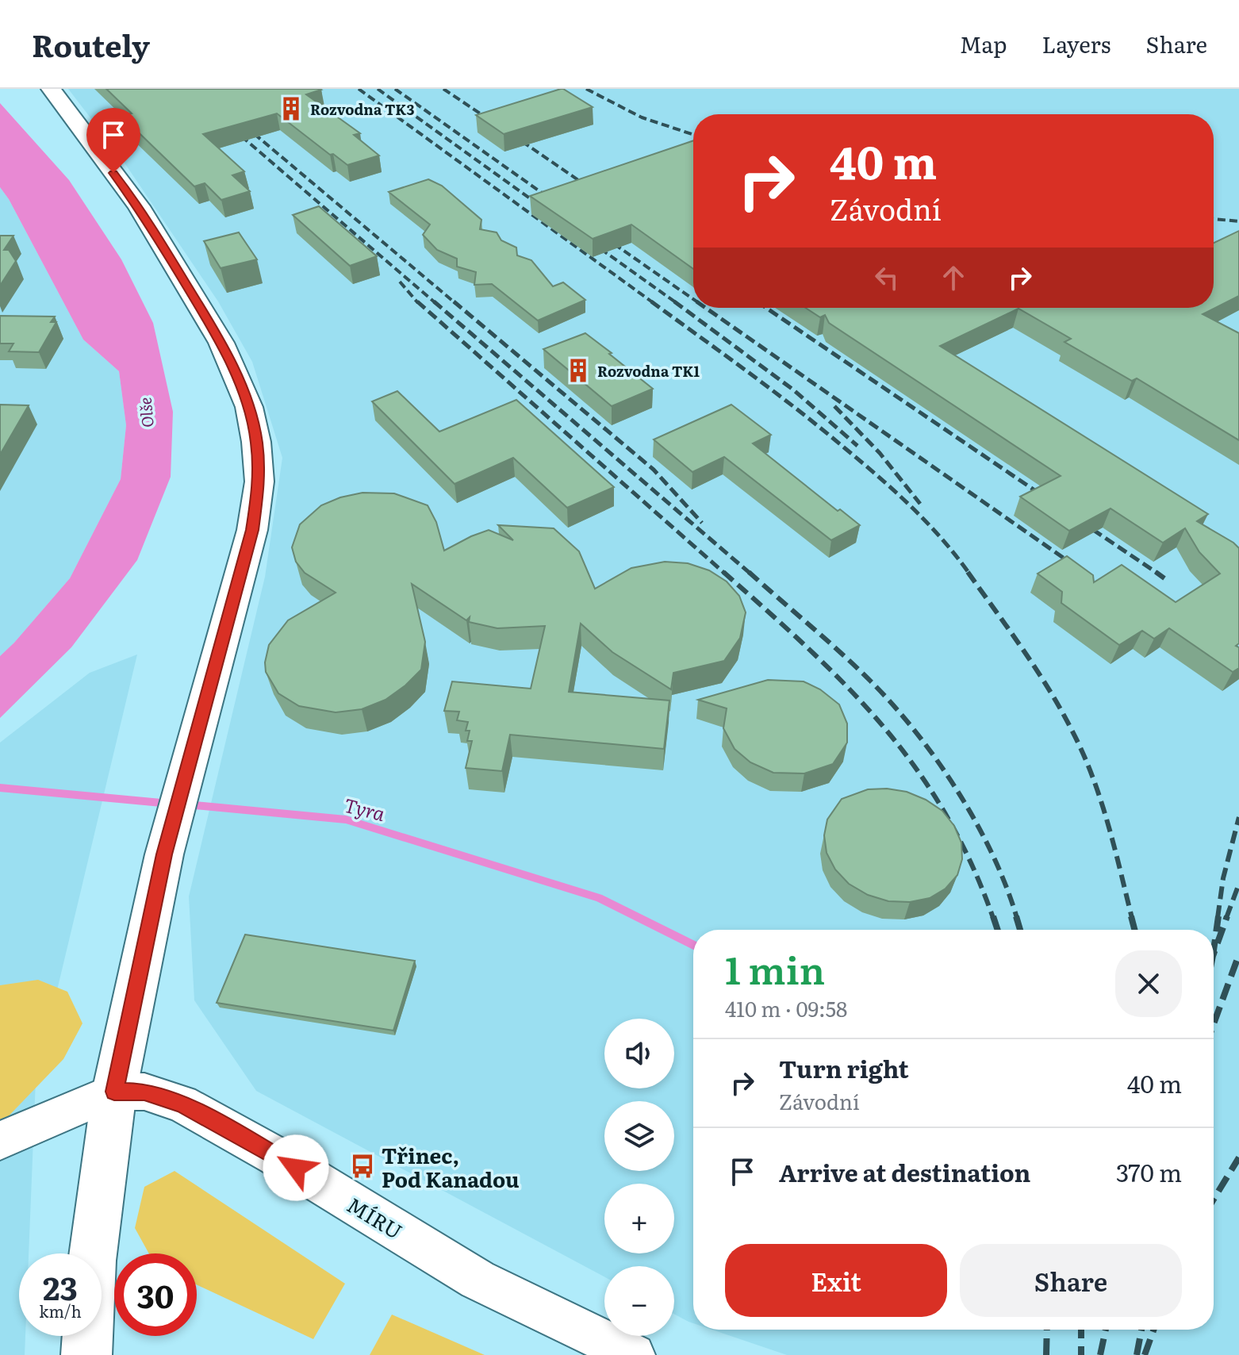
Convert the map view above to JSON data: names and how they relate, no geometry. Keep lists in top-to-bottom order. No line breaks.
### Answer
{"streets":{"street":["MÍRU"]},"water":["Olše","Tyra"],"places":{"building":["Rozvodna TK3","Rozvodna TK1"],"bus stop":["Třinec, Pod Kanadou"]},"page":{"header":"Routely","nav":["Map","Layers","Share"],"turn":["40 m","Závodní"],"heading":["1 min","410 m · 09:58"],"map_buttons":["+","−"],"list":[{"name":"Turn right","note":"Závodní","value":"40 m"},{"name":"Arrive at destination","value":"370 m"}],"buttons":["Exit","Share"],"speed":"23 km/h","limit":"30"}}
